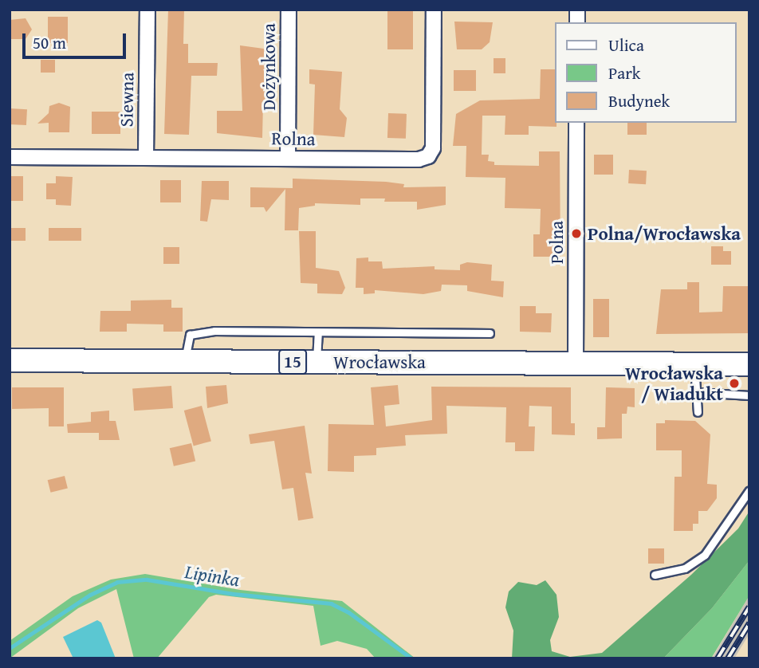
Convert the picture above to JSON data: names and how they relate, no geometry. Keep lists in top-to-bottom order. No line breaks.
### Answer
{"streets":{"main road":["15","Wrocławska"],"street":["Dożynkowa","Siewna","Rolna","Polna"]},"crossings":[["Dożynkowa","Rolna"],["Siewna","Rolna"],["Polna","Wrocławska"]],"water":["Lipinka"],"places":["Polna/Wrocławska","Wrocławska / Wiadukt"],"legend":["Ulica","Park","Budynek"],"scale_bar":"50 m"}
